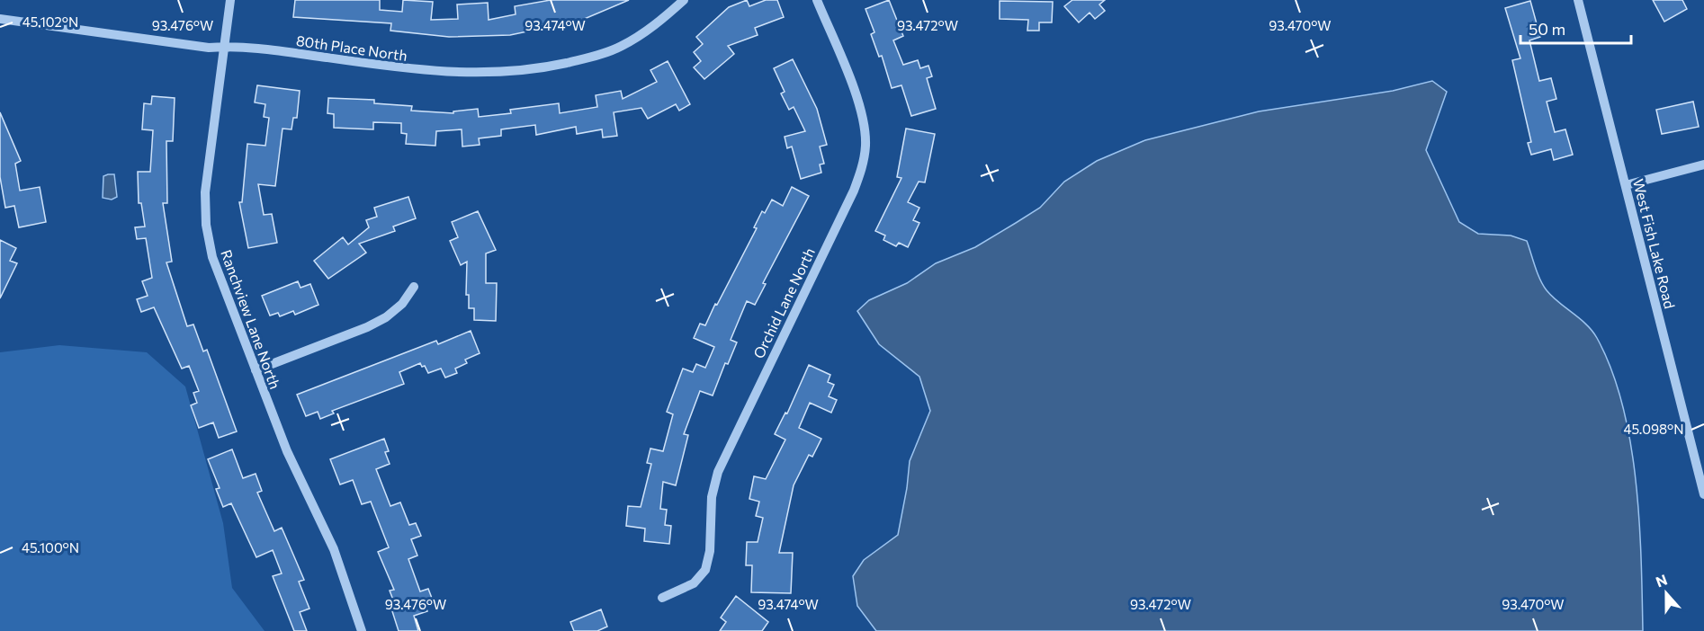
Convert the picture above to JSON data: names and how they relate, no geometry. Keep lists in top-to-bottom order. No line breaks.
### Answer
{"streets":{"street":["80th Place North","West Fish Lake Road","Orchid Lane North","Ranchview Lane North"]},"crossings":[["80th Place North","Ranchview Lane North"]],"scale_bar":"50 m","north":"top","coordinates":["45.102°N","93.476°W","93.474°W","93.472°W","93.470°W","45.098°N","45.100°N"]}
